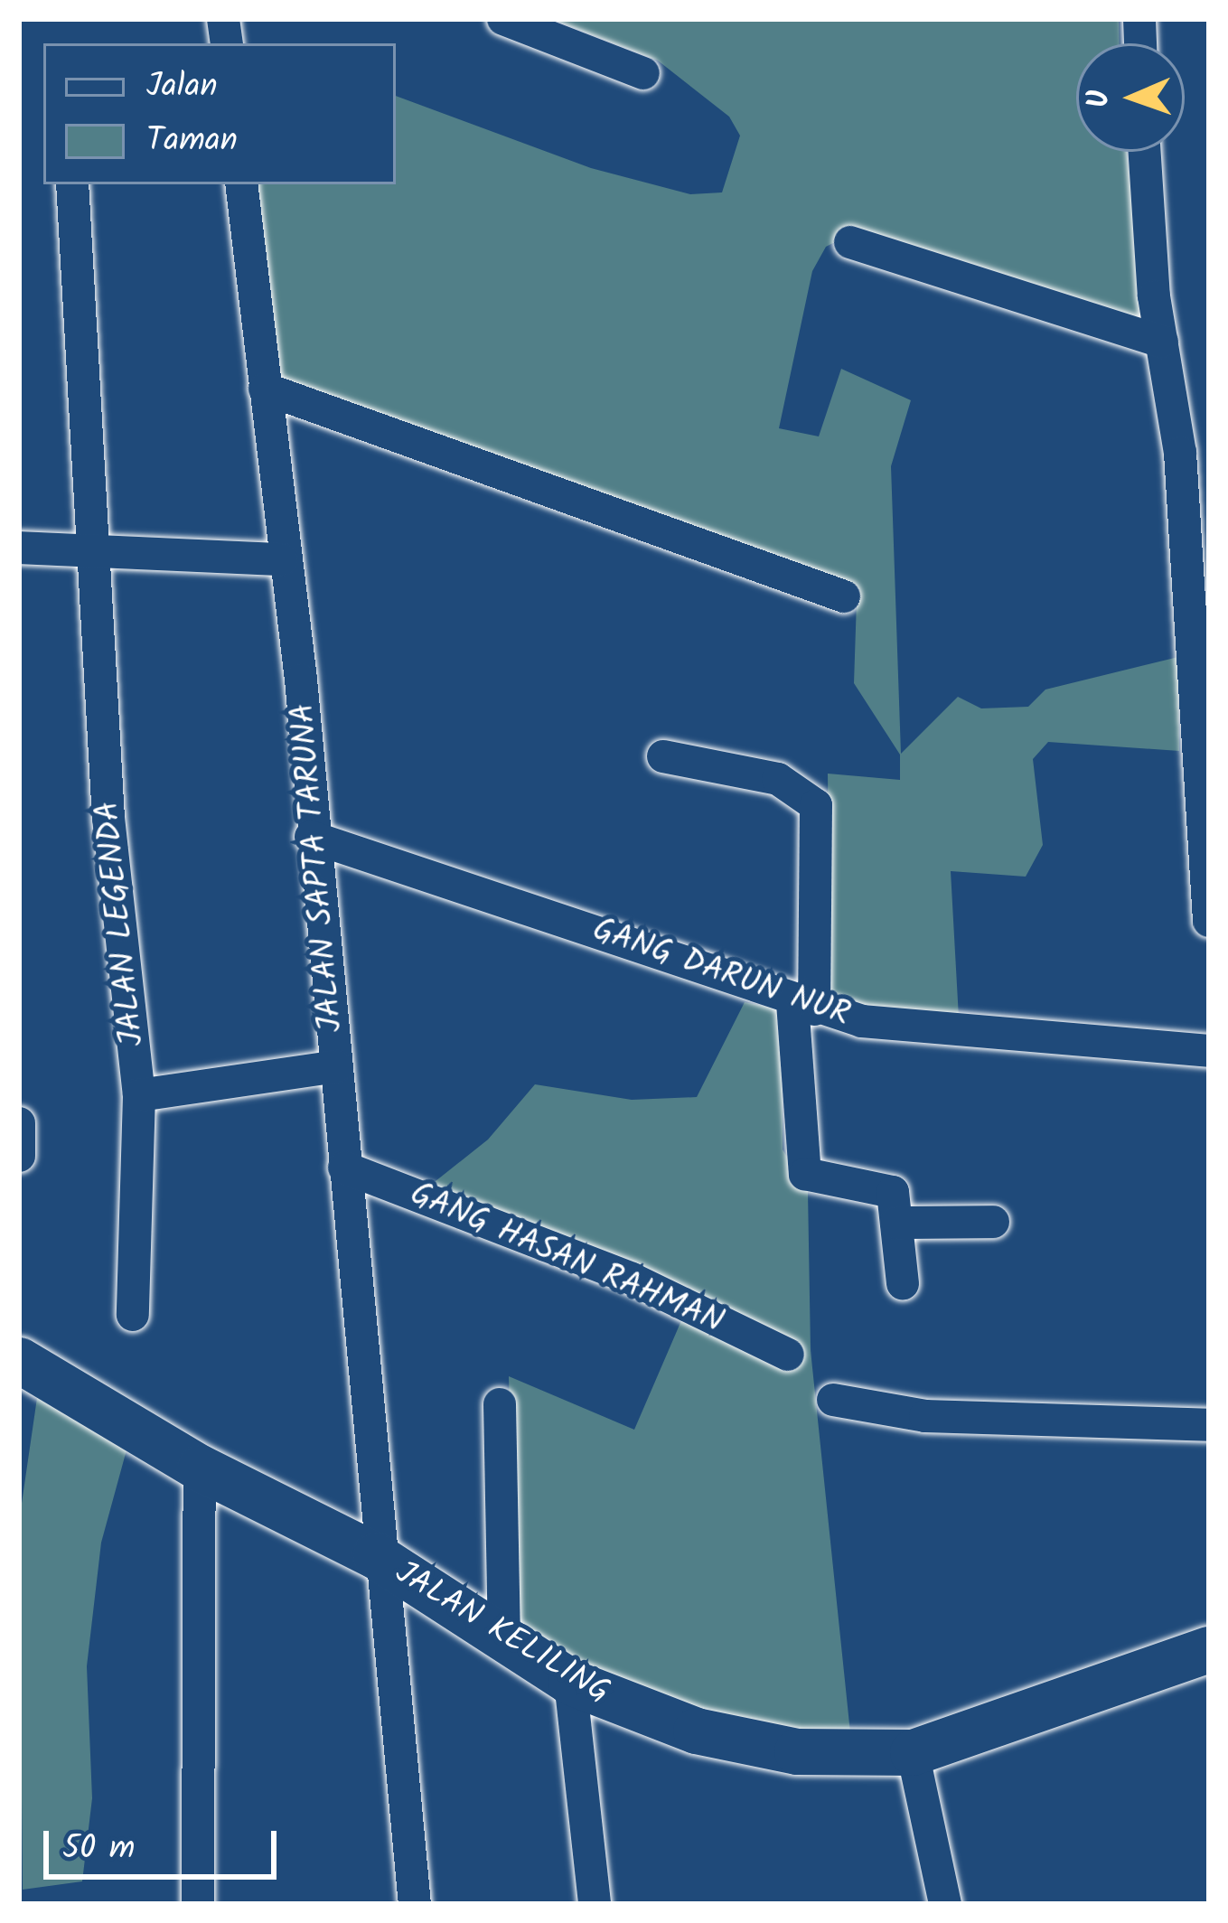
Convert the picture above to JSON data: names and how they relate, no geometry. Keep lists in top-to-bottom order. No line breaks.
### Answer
{"streets":{"street":["JALAN SAPTA TARUNA","JALAN LEGENDA","GANG DARUN NUR","GANG HASAN RAHMAN","JALAN KELILING"]},"crossings":[["JALAN SAPTA TARUNA","GANG DARUN NUR"],["JALAN SAPTA TARUNA","GANG HASAN RAHMAN"],["JALAN SAPTA TARUNA","JALAN KELILING"]],"legend":["Jalan","Taman"],"scale_bar":"50 m","north":"left"}
